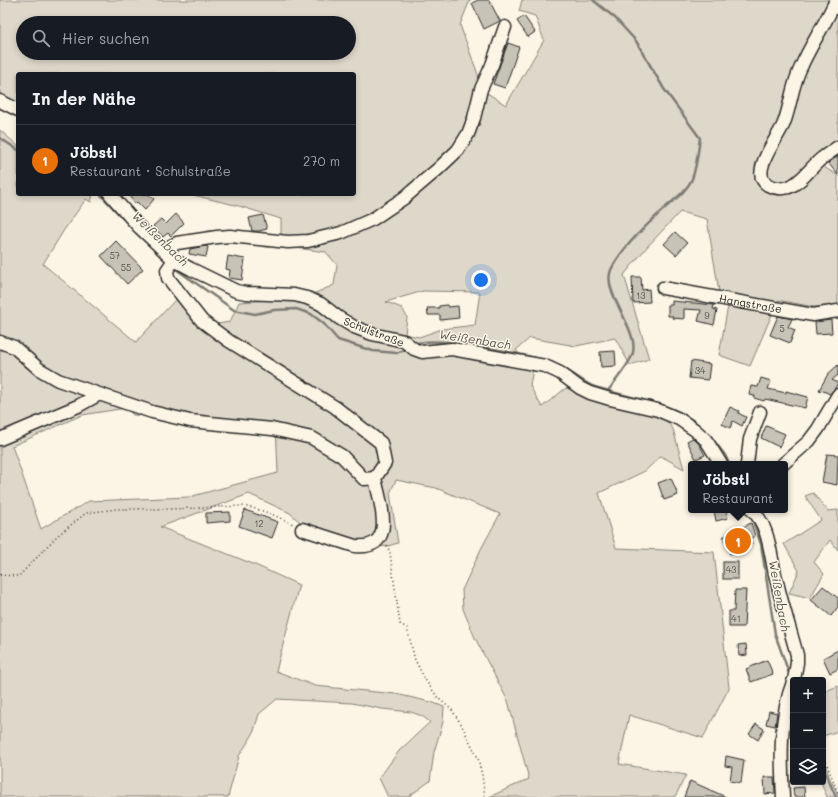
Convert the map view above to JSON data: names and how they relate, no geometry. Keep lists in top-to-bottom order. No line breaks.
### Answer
{"streets":{"street":["Hangstraße","Schulstraße"]},"water":["Weißenbach"],"house_numbers":["57","55","13","9","5","34","12","43","41"],"page":{"search":"Hier suchen","heading":"In der Nähe","list":[{"mark":"1","name":"Jöbstl","note":"Restaurant · Schulstraße","value":"270 m"}],"popup":["Jöbstl","Restaurant"],"pins":"1","map_buttons":["+","−"]}}
